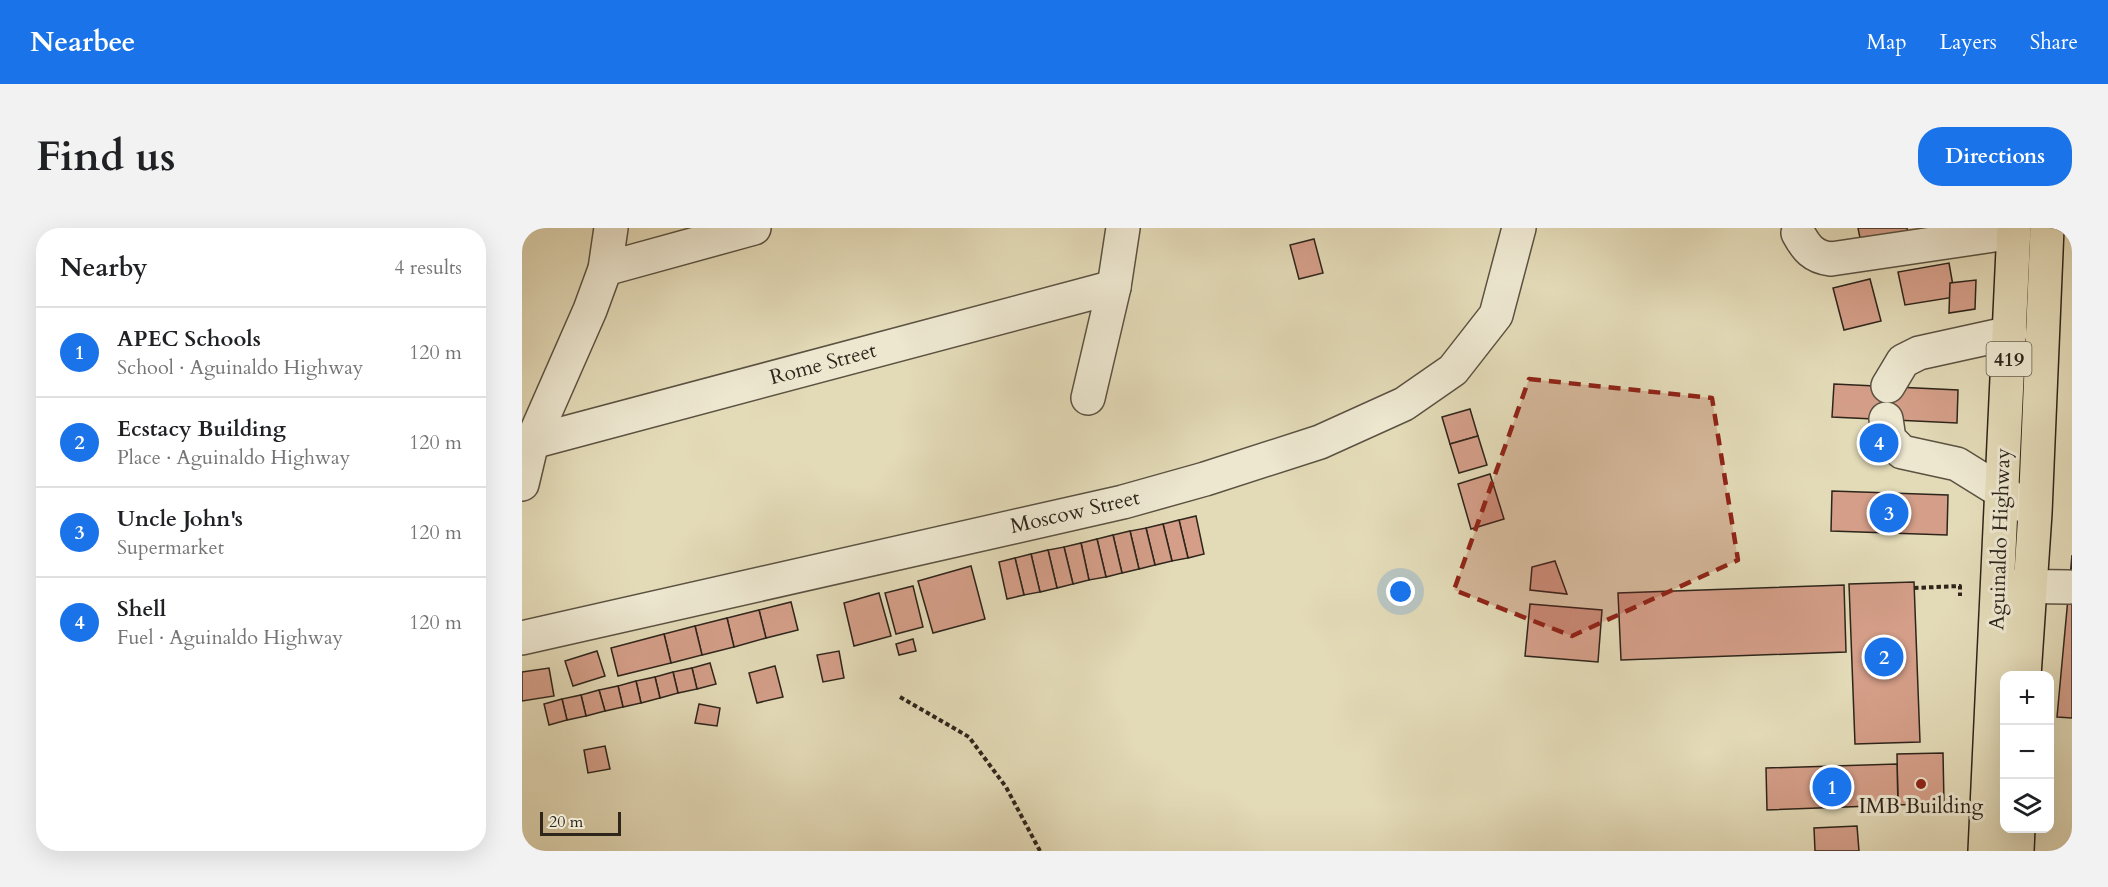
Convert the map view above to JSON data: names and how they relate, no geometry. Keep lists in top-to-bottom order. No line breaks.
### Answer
{"streets":{"highway":["419","Aguinaldo Highway"],"street":["Rome Street","Moscow Street"]},"places":["IMB Building"],"scale_bar":"20 m","page":{"header":"Nearbee","nav":["Map","Layers","Share"],"buttons":"Directions","title":"Find us","heading":["Nearby","4 results"],"list":[{"mark":"1","name":"APEC Schools","note":"School · Aguinaldo Highway","value":"120 m"},{"mark":"2","name":"Ecstacy Building","note":"Place · Aguinaldo Highway","value":"120 m"},{"mark":"3","name":"Uncle John's","note":"Supermarket","value":"120 m"},{"mark":"4","name":"Shell","note":"Fuel · Aguinaldo Highway","value":"120 m"}],"pins":["4","3","2","1"],"map_buttons":["+","−"],"scale":"20 m"}}
